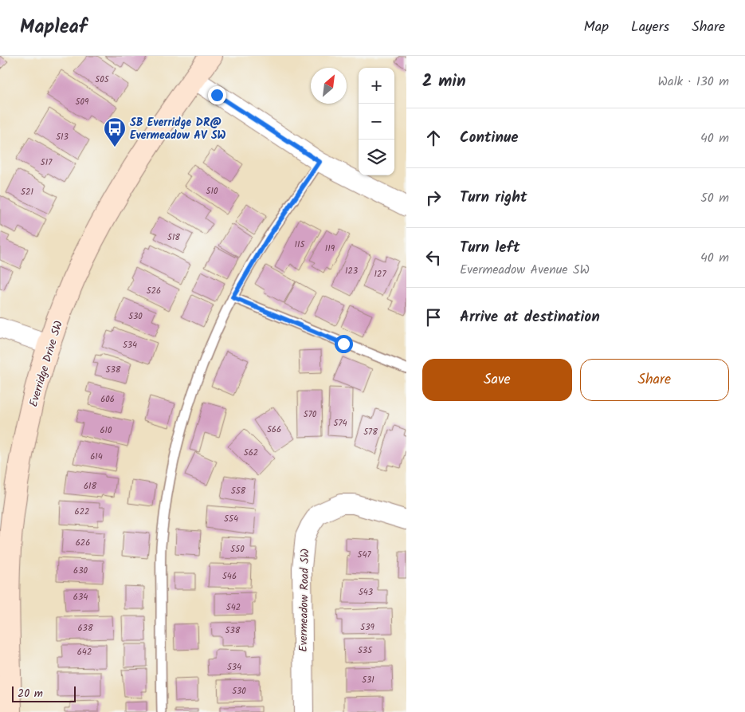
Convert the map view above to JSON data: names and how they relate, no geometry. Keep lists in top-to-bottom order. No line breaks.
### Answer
{"streets":{"street":["Everridge Drive SW","Evermeadow Road SW"]},"places":{"bus stop":["SB Everridge DR@ Evermeadow AV SW"]},"house_numbers":["505","509","513","517","510","521","518","115","119","123","127","526","530","534","538","606","570","574","566","610","578","562","614","618","558","622","554","626","550","547","630","546","543","634","542","539","638","538","535","642","534","531","530"],"scale_bar":"20 m","north":"top right","page":{"header":"Mapleaf","nav":["Map","Layers","Share"],"heading":["2 min","Walk · 130 m"],"map_buttons":["+","−"],"list":[["Continue","40 m"],["Turn right","50 m"],["Turn left","Evermeadow Avenue SW","40 m"],"Arrive at destination"],"buttons":["Save","Share"],"scale":"20 m"}}
